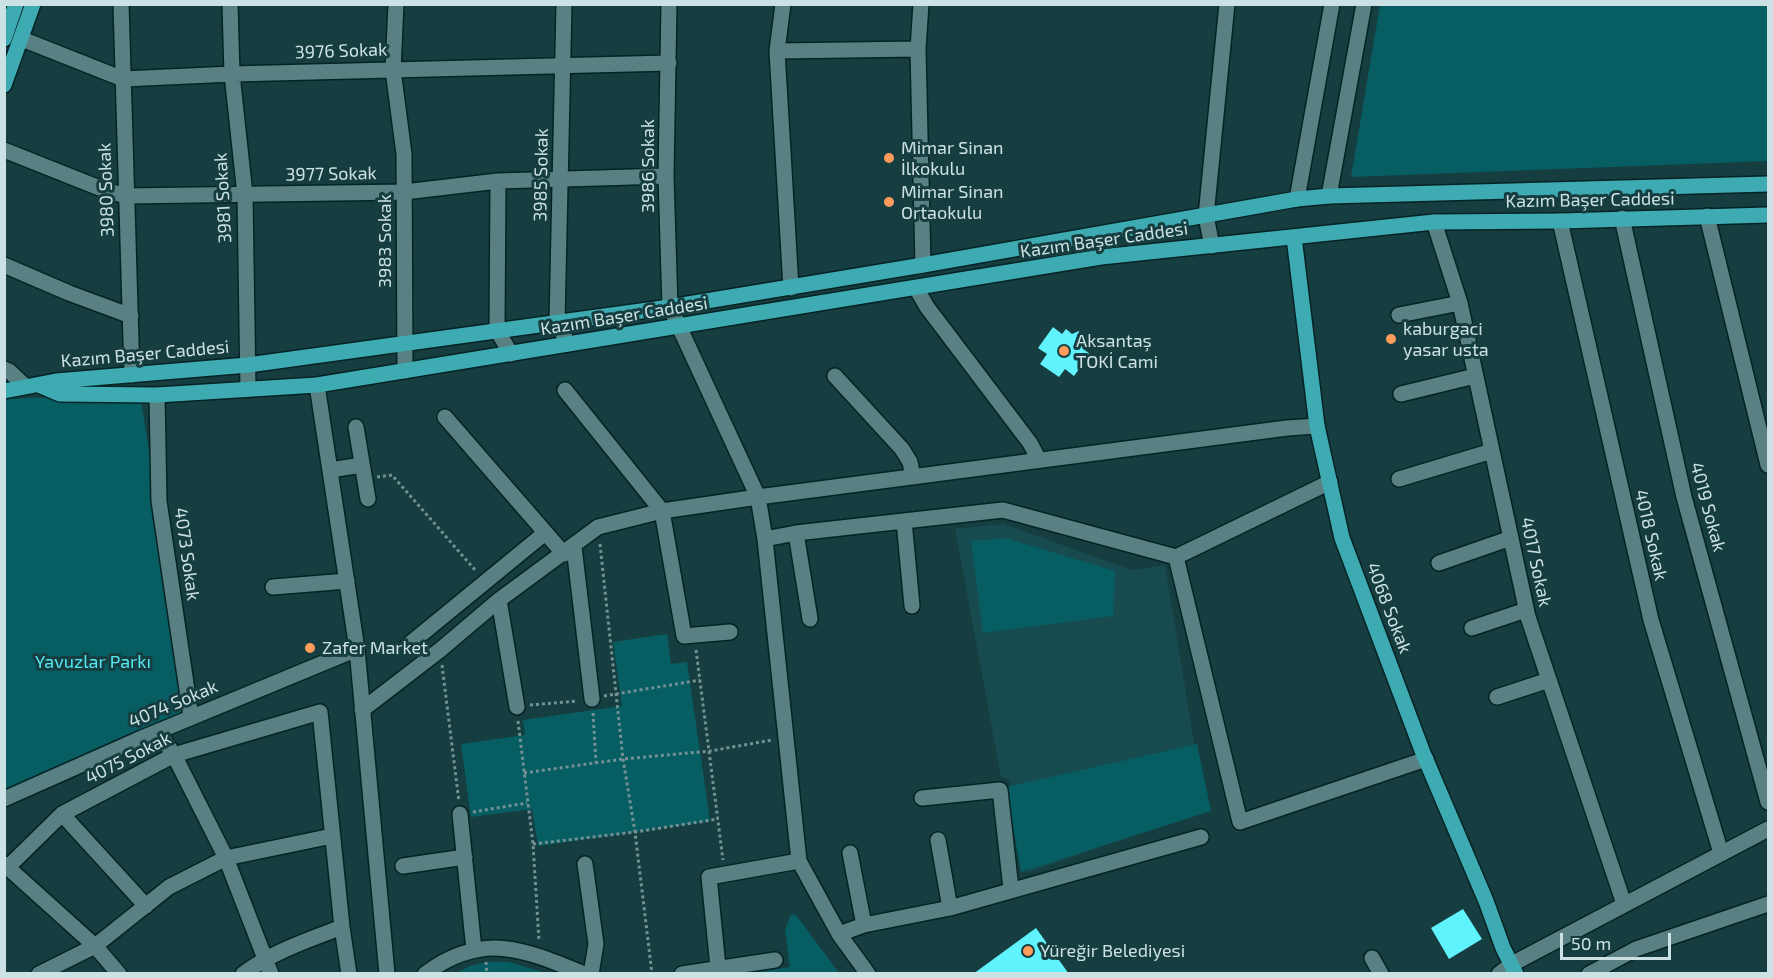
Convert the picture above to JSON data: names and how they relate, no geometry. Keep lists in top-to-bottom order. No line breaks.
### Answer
{"streets":{"main road":["Kazım Başer Caddesi","4068 Sokak"],"street":["3976 Sokak","3986 Sokak","3977 Sokak","3985 Sokak","3980 Sokak","3981 Sokak","3983 Sokak","4019 Sokak","4018 Sokak","4073 Sokak","4017 Sokak","4074 Sokak","4075 Sokak"]},"crossings":[["3976 Sokak","3986 Sokak"],["3976 Sokak","3985 Sokak"],["3976 Sokak","3980 Sokak"],["3976 Sokak","3981 Sokak"],["3976 Sokak","3983 Sokak"],["3986 Sokak","3977 Sokak"],["3986 Sokak","Kazım Başer Caddesi"],["3977 Sokak","3985 Sokak"],["3977 Sokak","3980 Sokak"],["3977 Sokak","3981 Sokak"],["3977 Sokak","3983 Sokak"],["3985 Sokak","Kazım Başer Caddesi"],["3980 Sokak","Kazım Başer Caddesi"],["3981 Sokak","Kazım Başer Caddesi"],["Kazım Başer Caddesi","3983 Sokak"],["Kazım Başer Caddesi","4019 Sokak"],["Kazım Başer Caddesi","4018 Sokak"],["Kazım Başer Caddesi","4073 Sokak"],["Kazım Başer Caddesi","4017 Sokak"],["Kazım Başer Caddesi","4068 Sokak"],["4073 Sokak","4074 Sokak"]],"parks":["Yavuzlar Parkı"],"places":["Mimar Sinan İlkokulu","Mimar Sinan Ortaokulu","kaburgaci yasar usta","Aksantaş TOKİ Cami","Zafer Market","Yüreğir Belediyesi"],"scale_bar":"50 m"}
